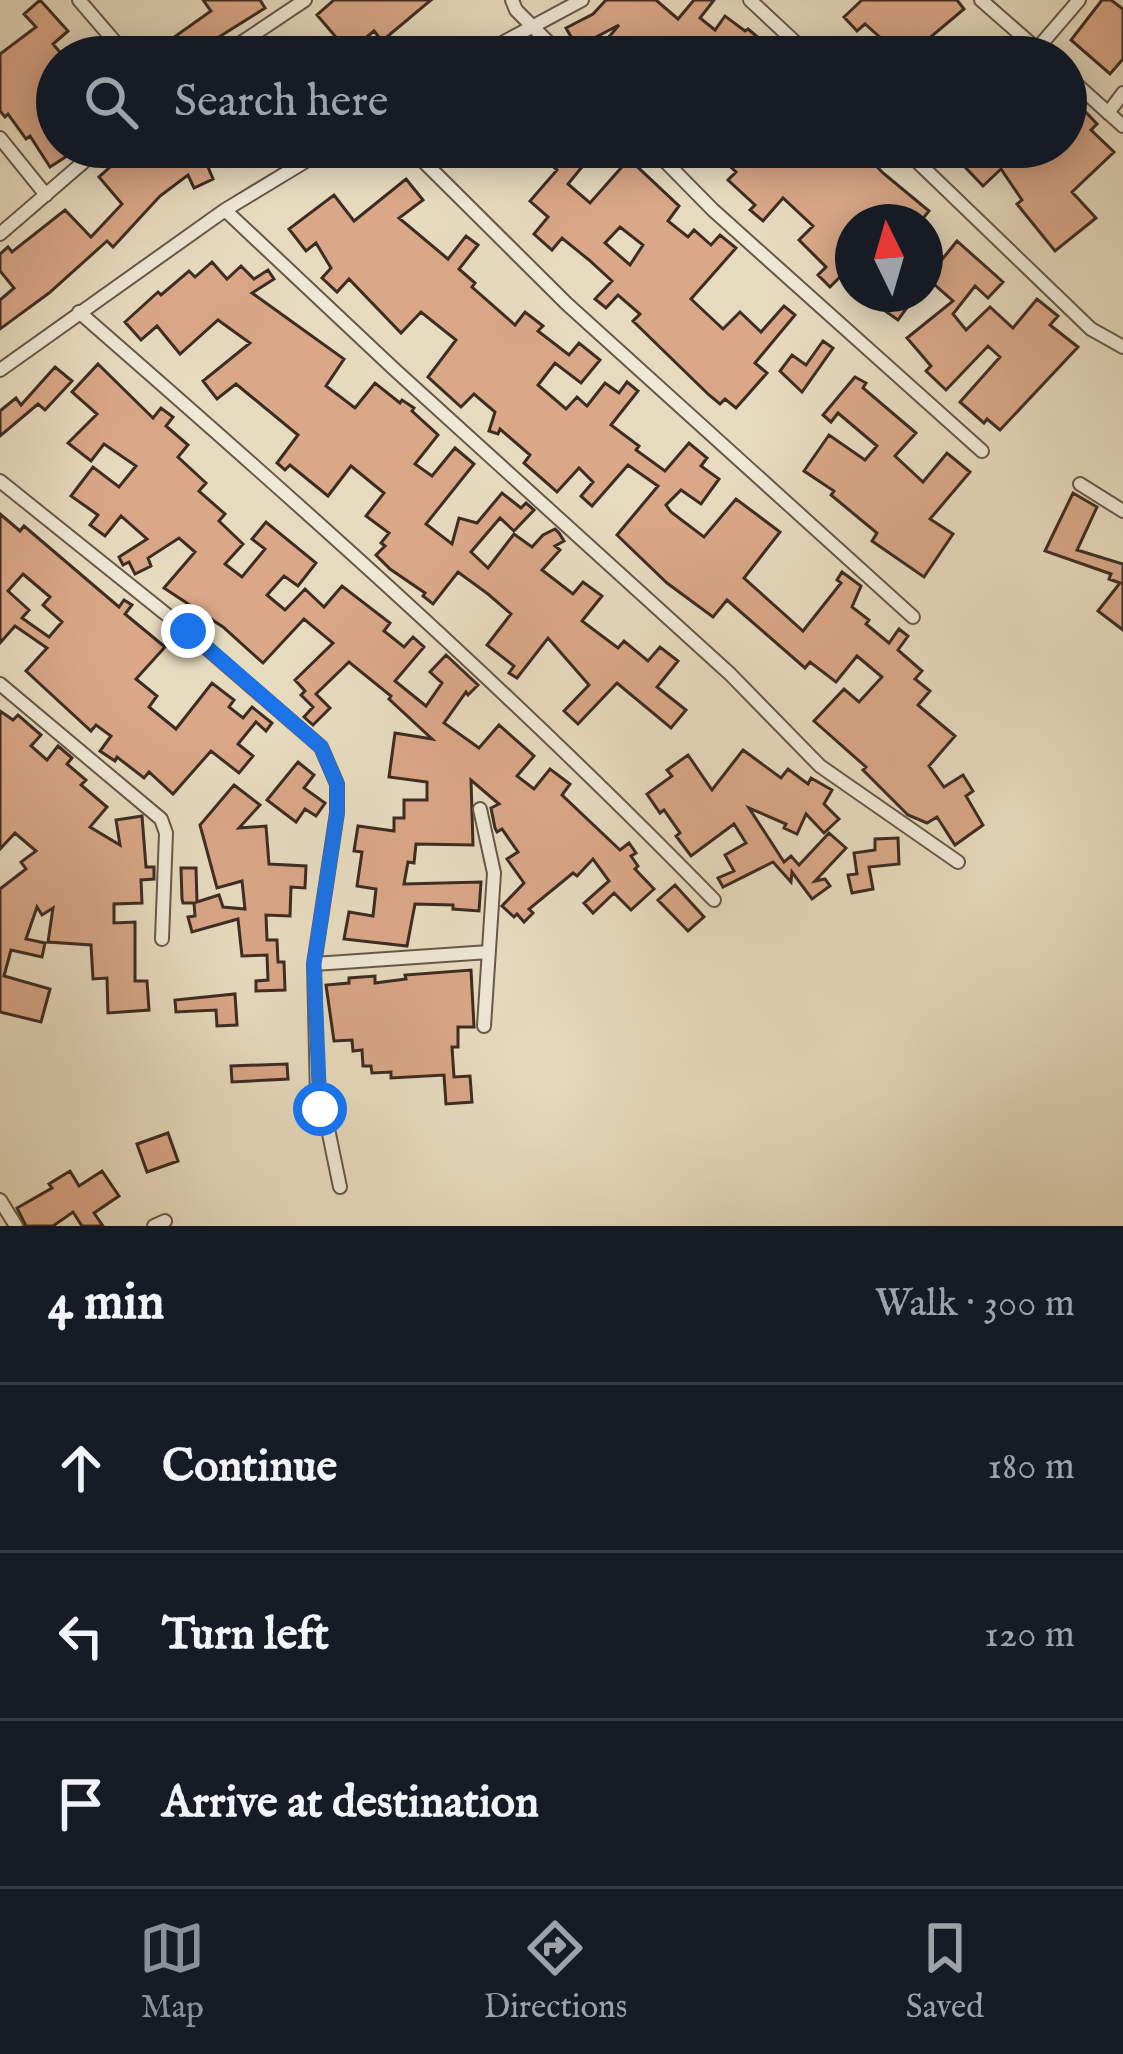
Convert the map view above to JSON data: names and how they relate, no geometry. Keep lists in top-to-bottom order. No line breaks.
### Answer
{"north":"top","page":{"search":"Search here","heading":["4 min","Walk · 300 m"],"list":[["Continue","180 m"],["Turn left","120 m"],"Arrive at destination"],"nav":["Map","Directions","Saved"]}}
